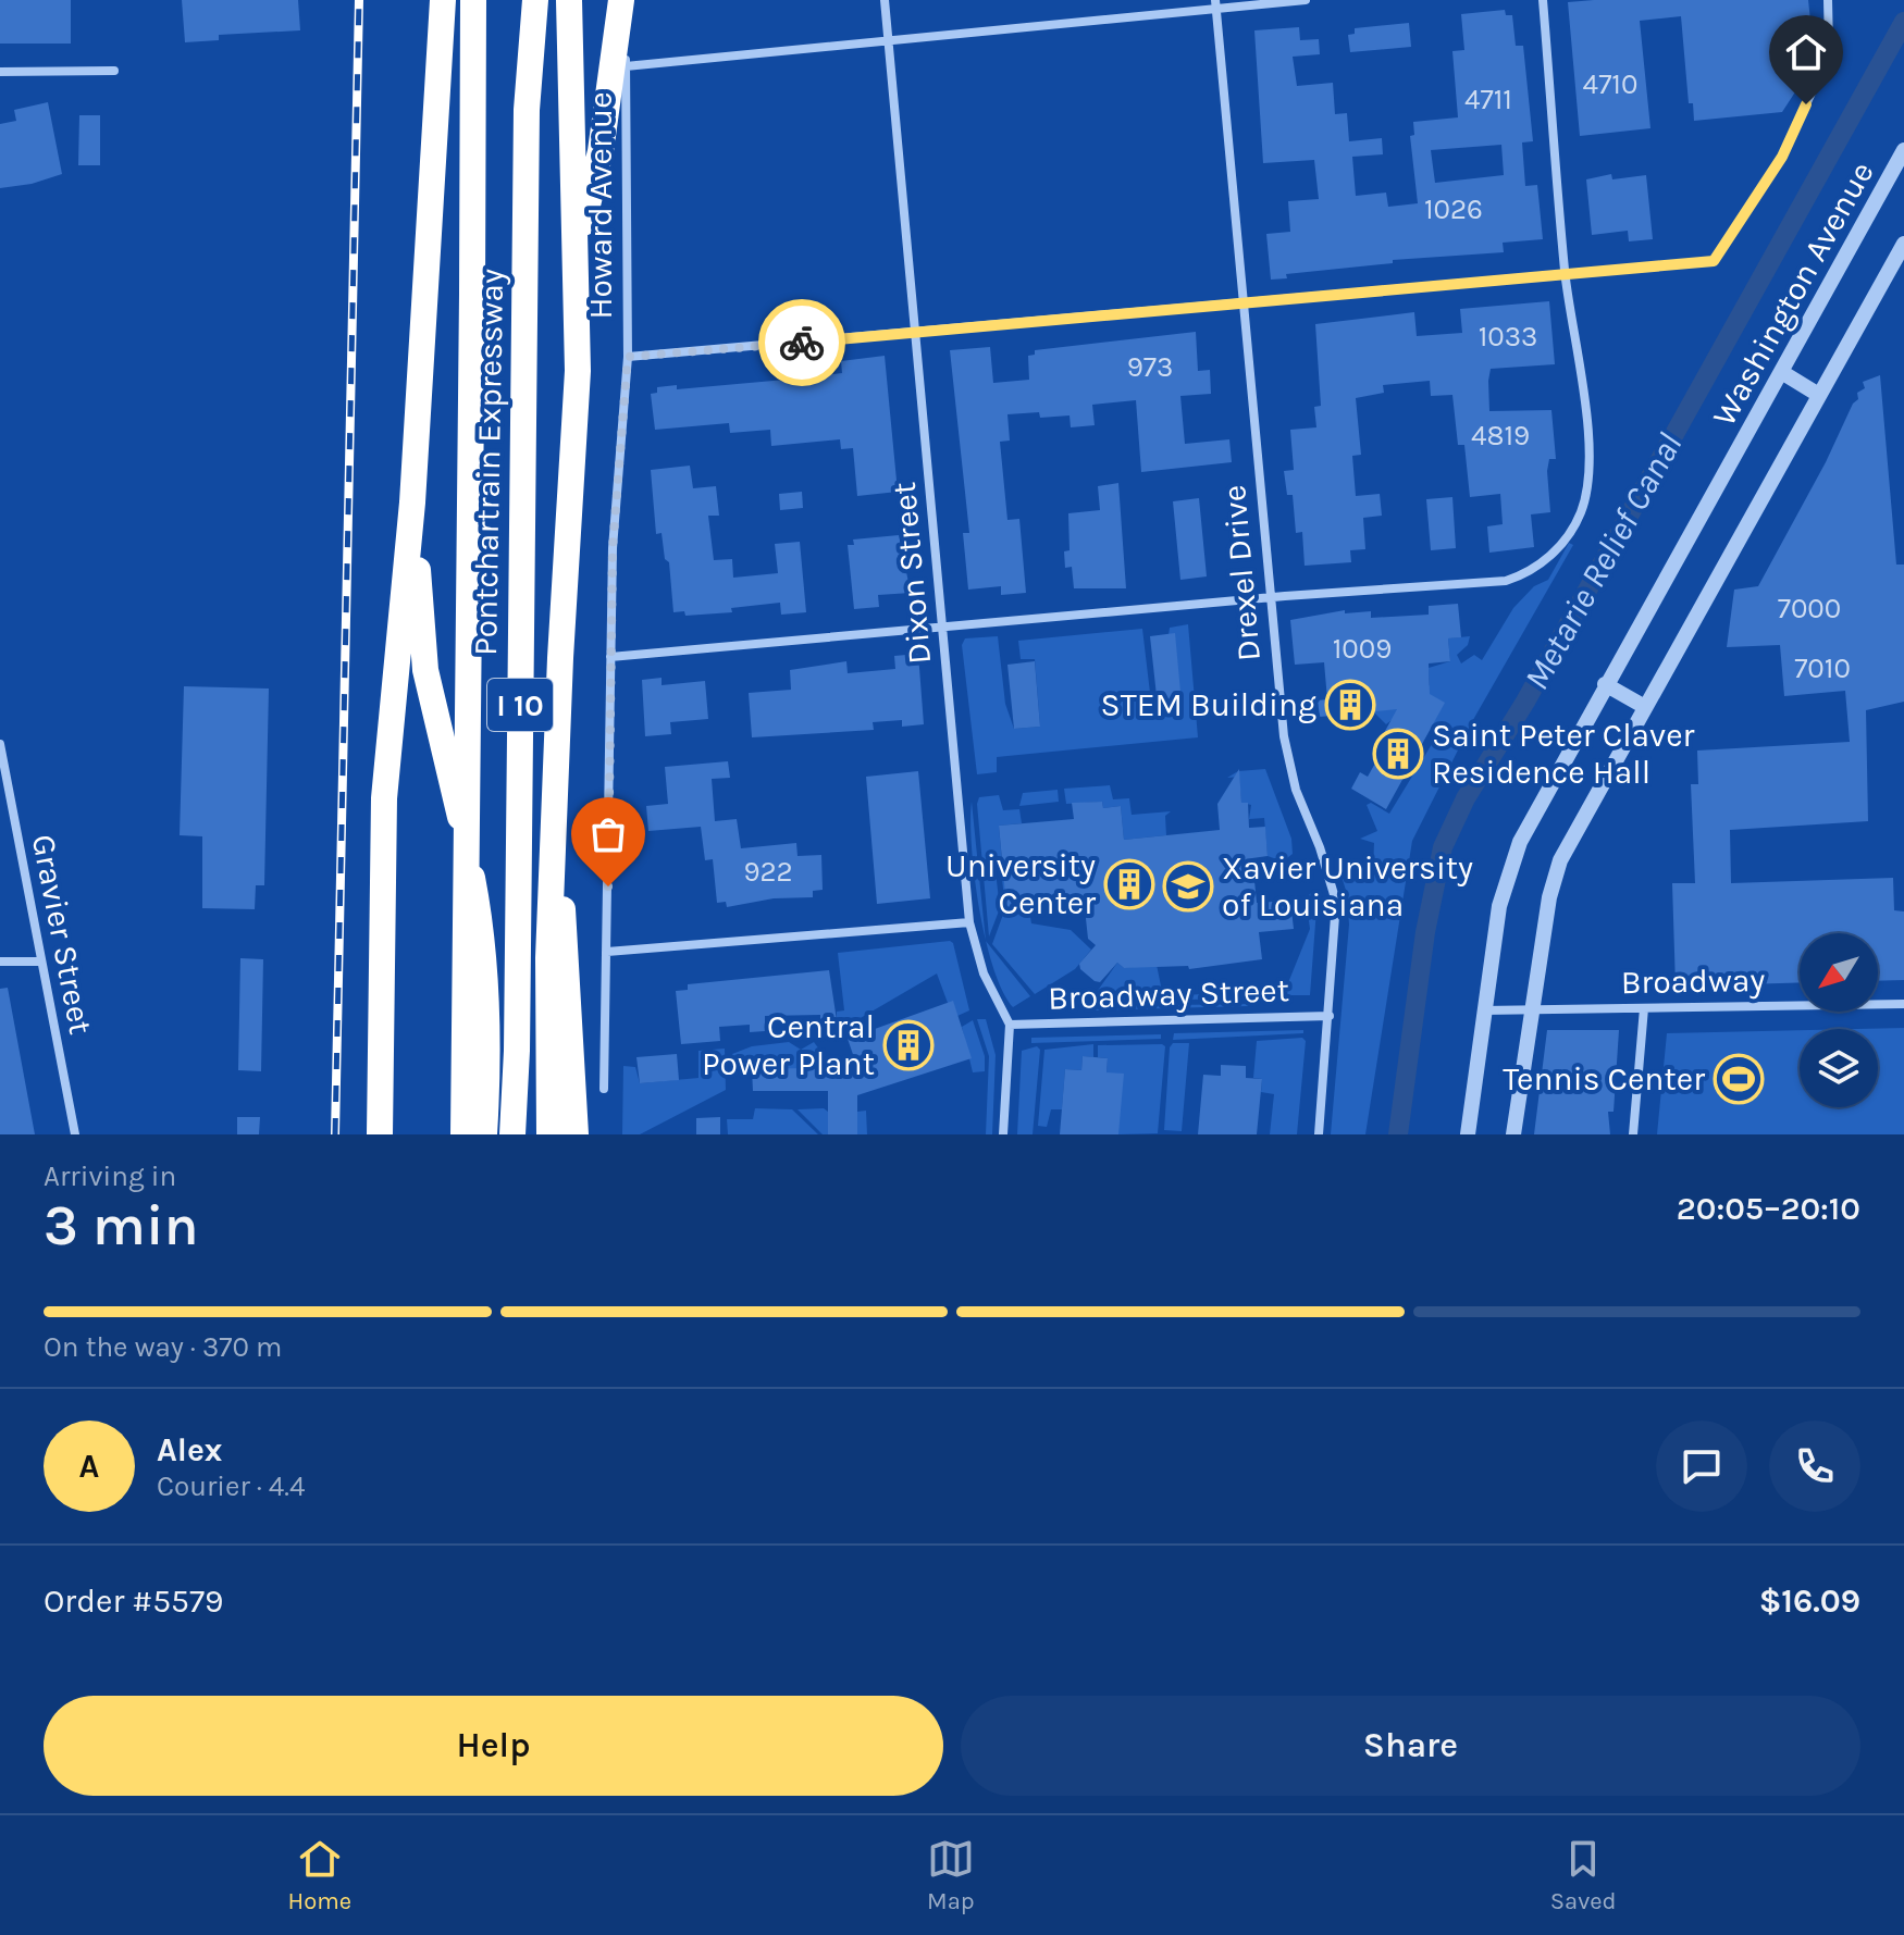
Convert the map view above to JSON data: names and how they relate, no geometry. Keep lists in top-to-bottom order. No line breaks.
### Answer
{"streets":{"highway":["Pontchartrain Expressway","I 10"],"street":["Howard Avenue","Washington Avenue","Dixon Street","Drexel Drive","Gravier Street","Broadway","Broadway Street"]},"crossings":[["Washington Avenue","Broadway"],["Dixon Street","Broadway Street"],["Drexel Drive","Broadway Street"]],"water":["Metarie Relief Canal"],"places":{"building":["STEM Building","Saint Peter Claver Residence Hall","University Center","Central Power Plant"],"school or university":["Xavier University of Louisiana"],"sports":["Tennis Center"]},"house_numbers":["4710","4711","1026","1033","973","4819","7000","1009","7010","922"],"north":"bottom left","page":{"heading":["3 min","Arriving in","20:05–20:10"],"panel":["Alex","Courier · 4.4","Order #5579","$16.09"],"bar":"On the way · 370 m","round":"A","buttons":["Help","Share"],"tabs":["Home","Map","Saved"]}}
